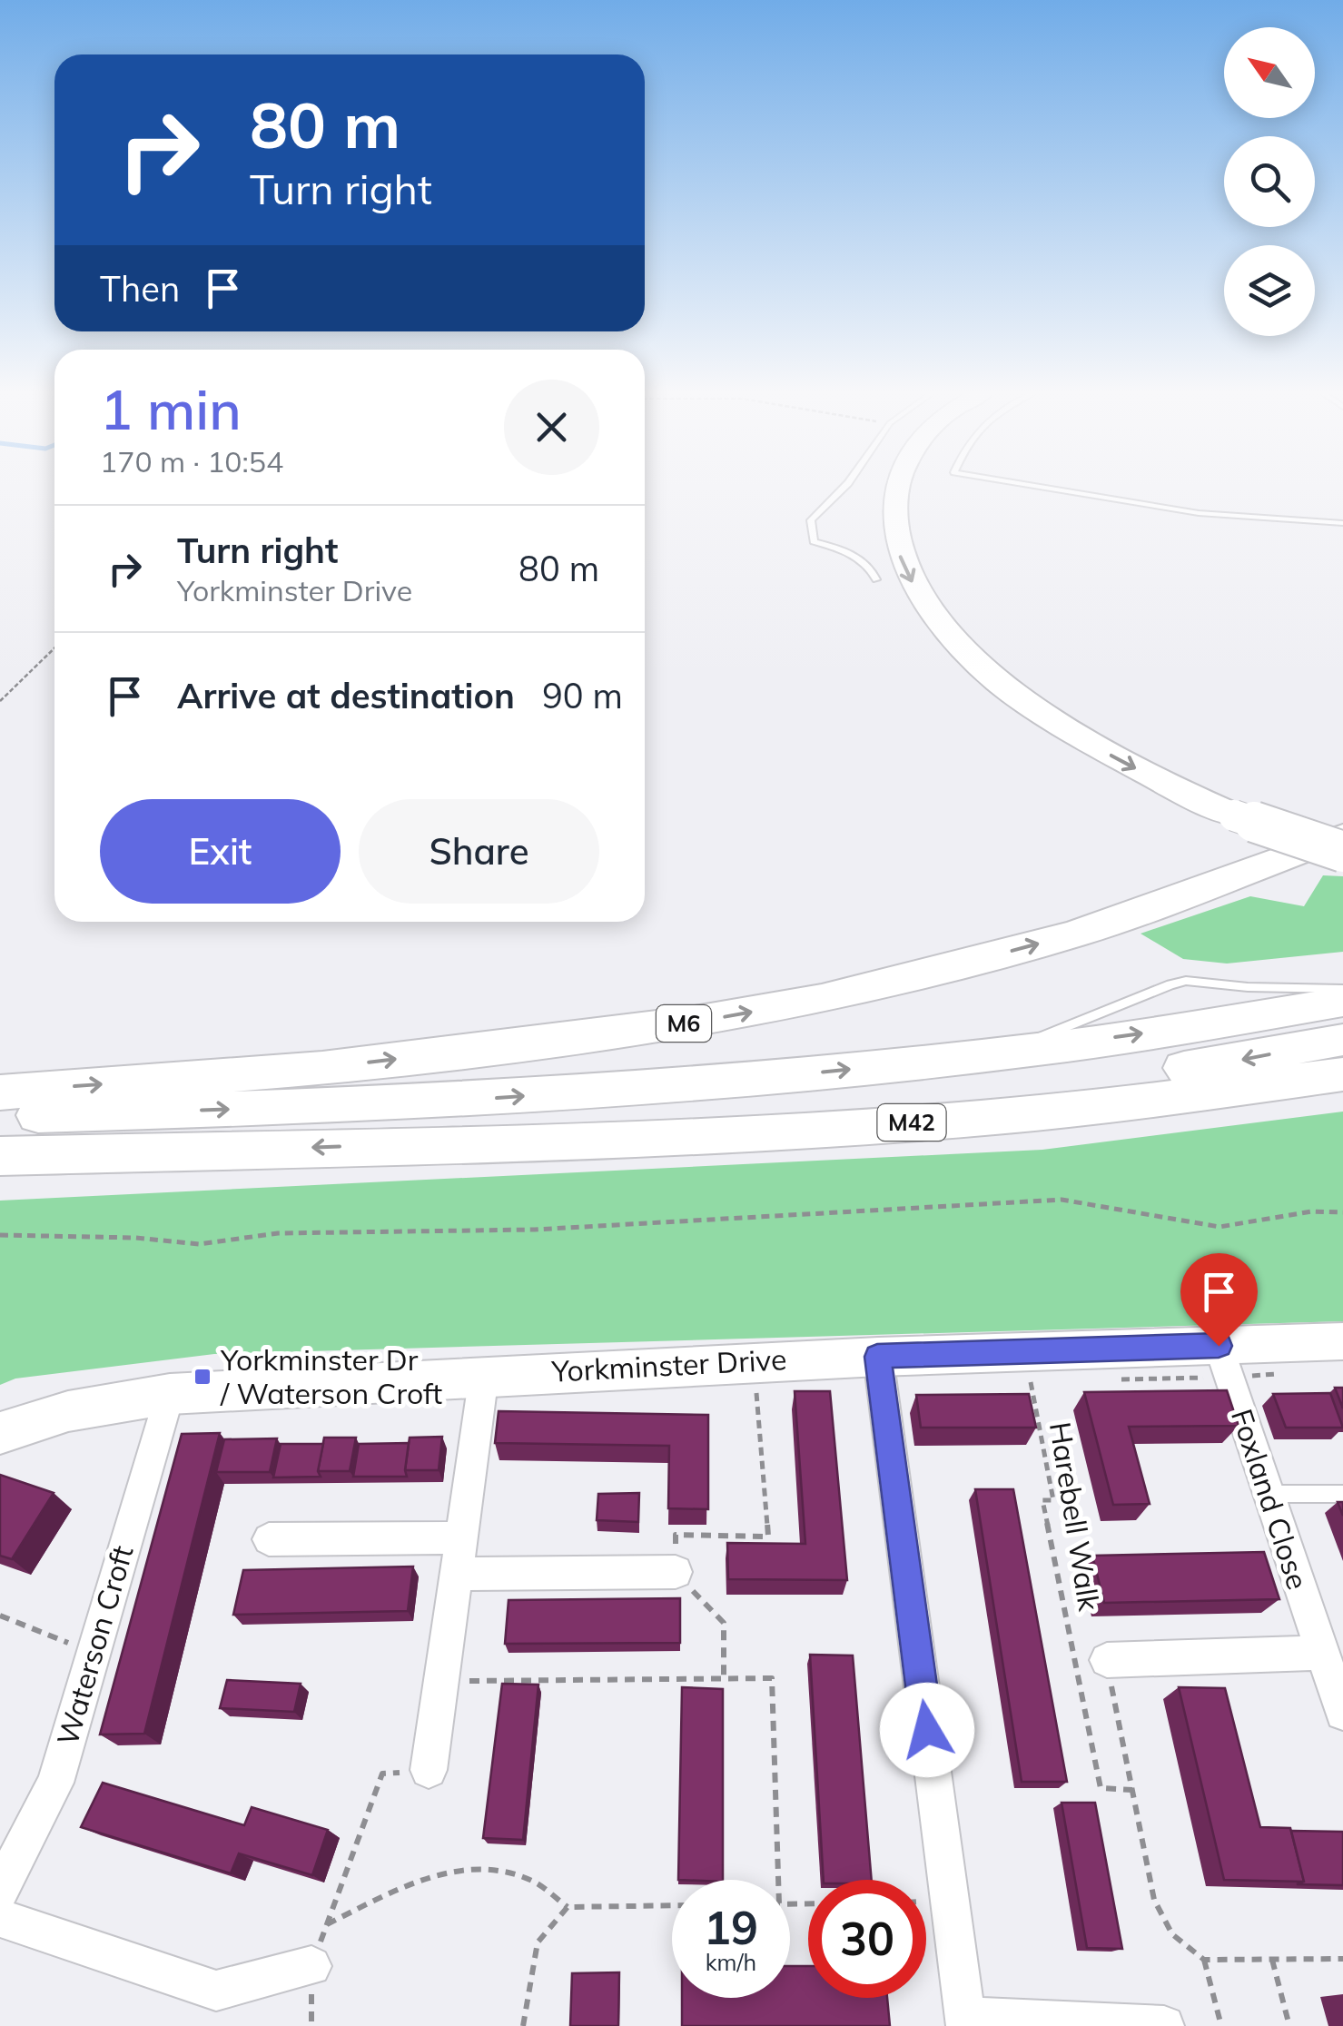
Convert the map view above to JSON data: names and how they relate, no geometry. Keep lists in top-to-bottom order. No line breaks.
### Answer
{"streets":{"highway":["M6","M42"],"street":["Yorkminster Drive","Foxland Close","Waterson Croft"],"path":["Harebell Walk"]},"crossings":[["Yorkminster Drive","Foxland Close"],["Yorkminster Drive","Waterson Croft"]],"places":{"transit":["Yorkminster Dr / Waterson Croft"]},"north":"top left","page":{"turn":["80 m","Turn right"],"then":"Then","heading":["1 min","170 m · 10:54"],"list":[{"name":"Turn right","note":"Yorkminster Drive","value":"80 m"},{"name":"Arrive at destination","value":"90 m"}],"buttons":["Exit","Share"],"speed":"19 km/h","limit":"30"}}
